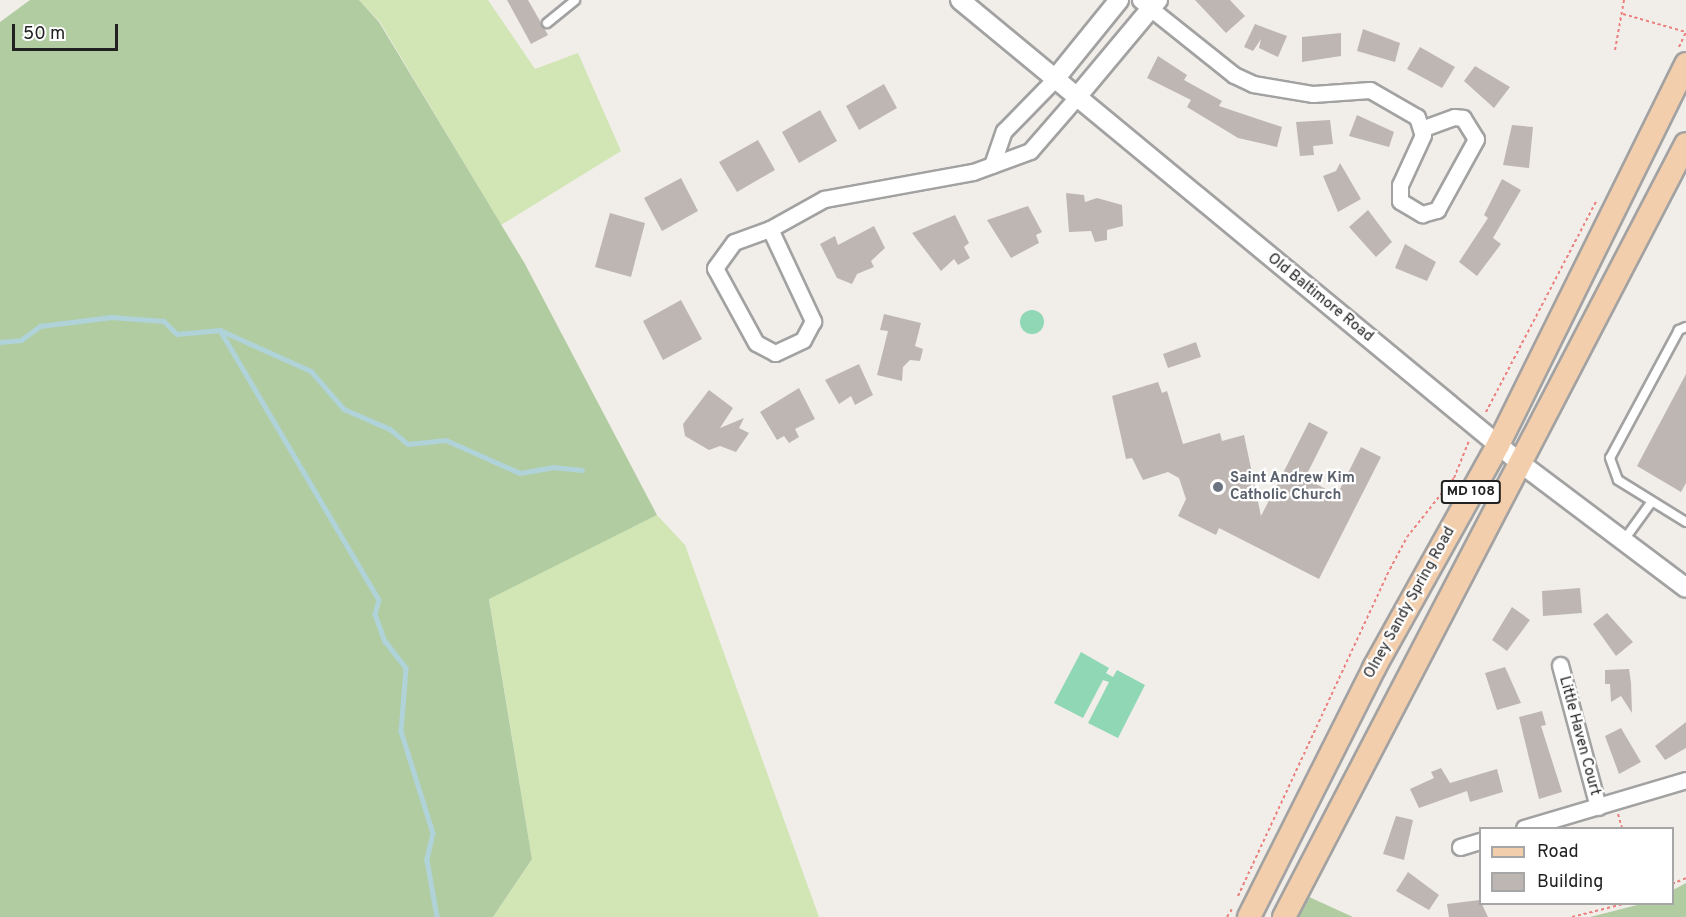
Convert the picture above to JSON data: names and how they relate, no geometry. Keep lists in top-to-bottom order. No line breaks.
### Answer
{"streets":{"main road":["MD 108","Olney Sandy Spring Road"],"street":["Old Baltimore Road","Little Haven Court"]},"crossings":[["Old Baltimore Road","Olney Sandy Spring Road"]],"places":["Saint Andrew Kim Catholic Church"],"legend":["Road","Building"],"scale_bar":"50 m"}
